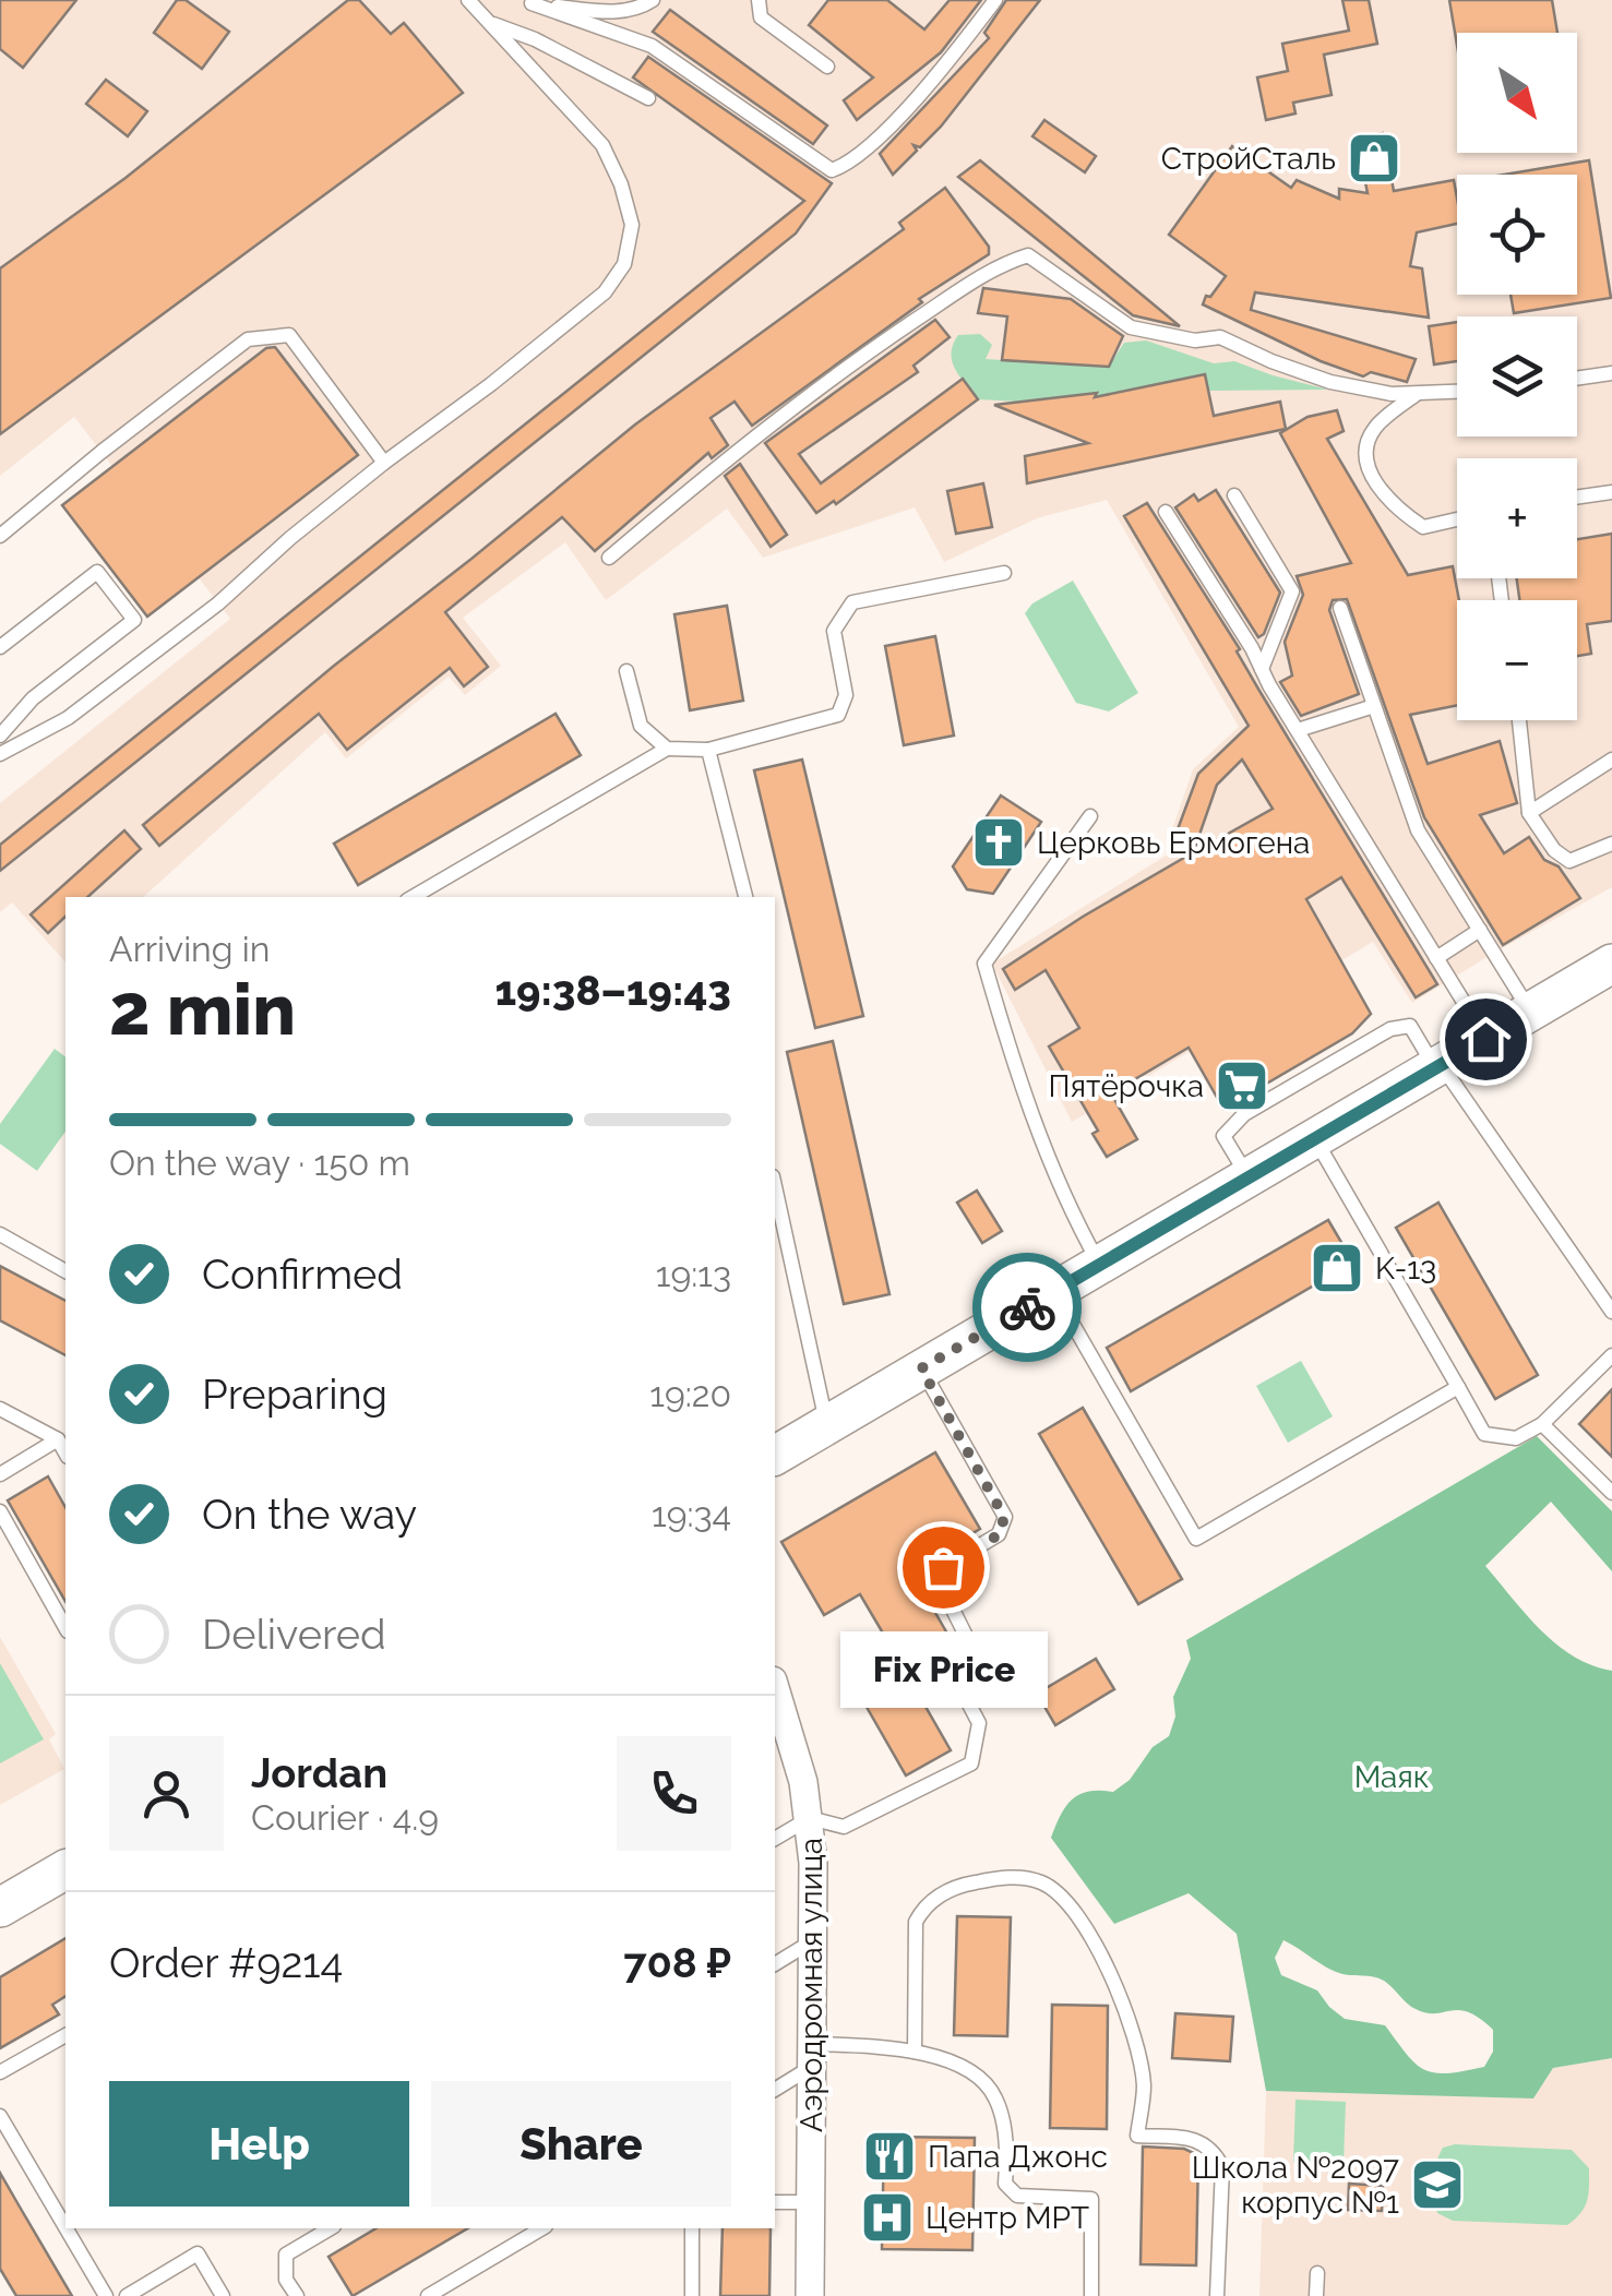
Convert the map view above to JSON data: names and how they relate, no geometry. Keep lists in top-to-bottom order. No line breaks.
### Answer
{"streets":{"street":["Аэродромная улица"]},"parks":["Маяк"],"places":{"shop":["СтройСталь","K-13"],"church":["Церковь Ермогена"],"supermarket":["Пятёрочка"],"other":["Fix Price"],"restaurant":["Папа Джонс"],"school or university":["Школа №2097 корпус №1"],"hospital":["Центр МРТ"]},"north":"bottom right","page":{"map_buttons":["+","−"],"heading":["2 min","Arriving in","19:38–19:43"],"panel":["Jordan","Courier · 4.9","Order #9214","708 ₽"],"bar":"On the way · 150 m","list":[["Confirmed","19:13"],["Preparing","19:20"],["On the way","19:34"],"Delivered"],"bubble":"Fix Price","buttons":["Help","Share"]}}
